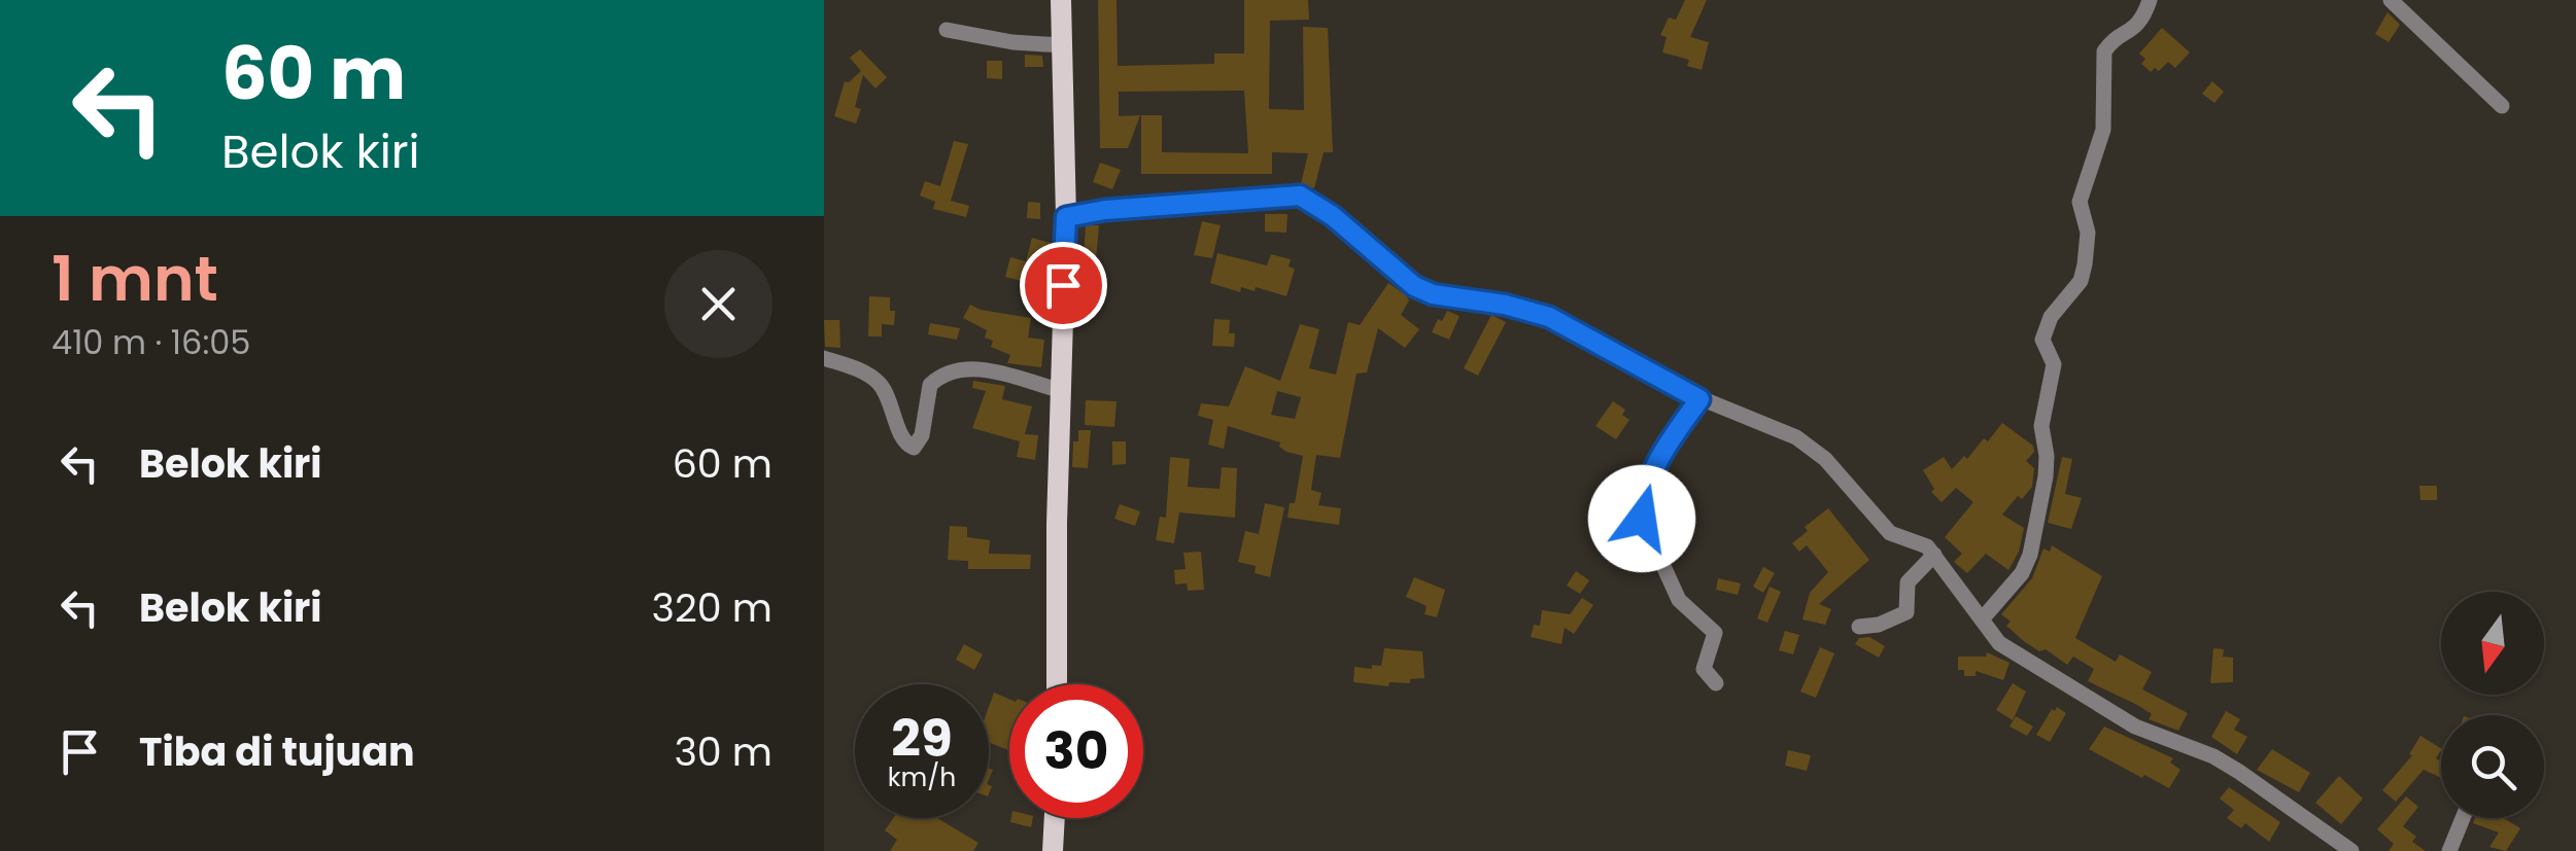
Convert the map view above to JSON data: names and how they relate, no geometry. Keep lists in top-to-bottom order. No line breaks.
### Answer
{"north":"bottom","page":{"turn":["60 m","Belok kiri"],"heading":["1 mnt","410 m · 16:05"],"list":[{"name":"Belok kiri","value":"60 m"},{"name":"Belok kiri","value":"320 m"},{"name":"Tiba di tujuan","value":"30 m"}],"speed":"29 km/h","limit":"30"}}
